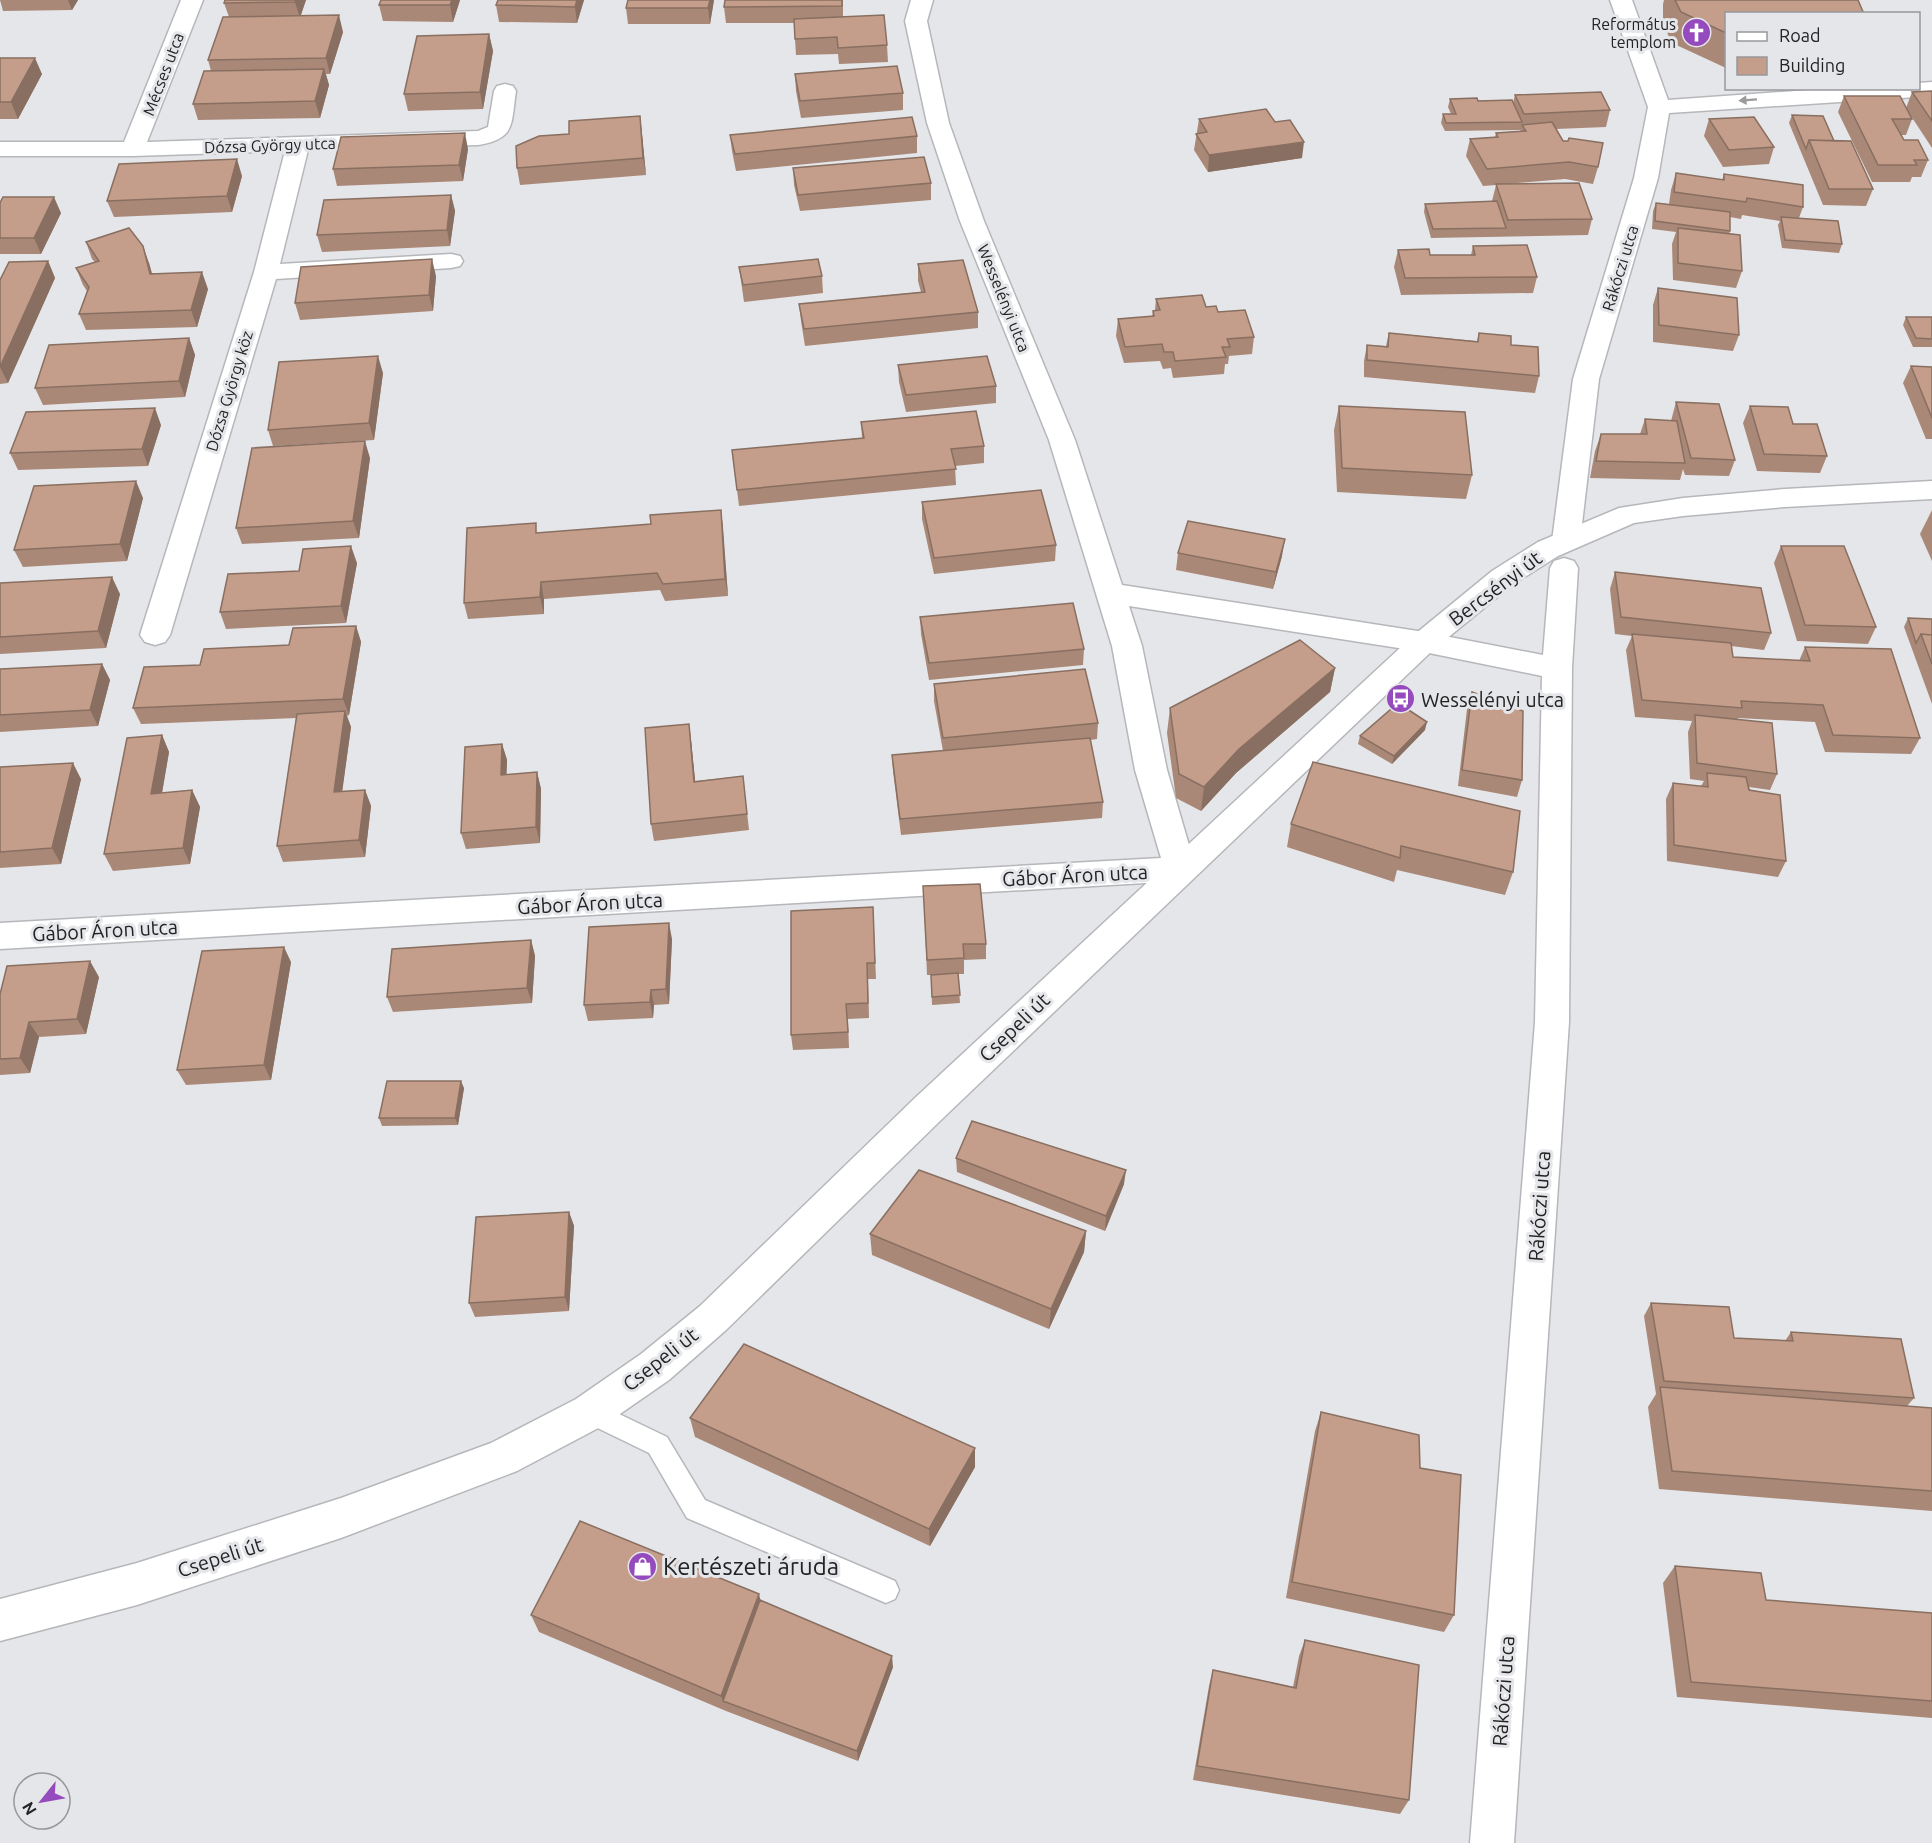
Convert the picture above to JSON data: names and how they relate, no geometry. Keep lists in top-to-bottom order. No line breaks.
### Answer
{"streets":{"street":["Mécses utca","Dózsa György utca","Rákóczi utca","Wesselényi utca","Dózsa György köz","Bercsényi út","Gábor Áron utca","Csepeli út"]},"crossings":[["Mécses utca","Dózsa György utca"],["Dózsa György utca","Dózsa György köz"],["Rákóczi utca","Bercsényi út"],["Wesselényi utca","Bercsényi út"],["Wesselényi utca","Gábor Áron utca"],["Wesselényi utca","Csepeli út"],["Bercsényi út","Gábor Áron utca"],["Bercsényi út","Csepeli út"],["Gábor Áron utca","Csepeli út"]],"places":{"church":["Református templom"],"bus stop":["Wesselényi utca"],"shop":["Kertészeti áruda"]},"legend":["Road","Building"],"north":"bottom left"}
